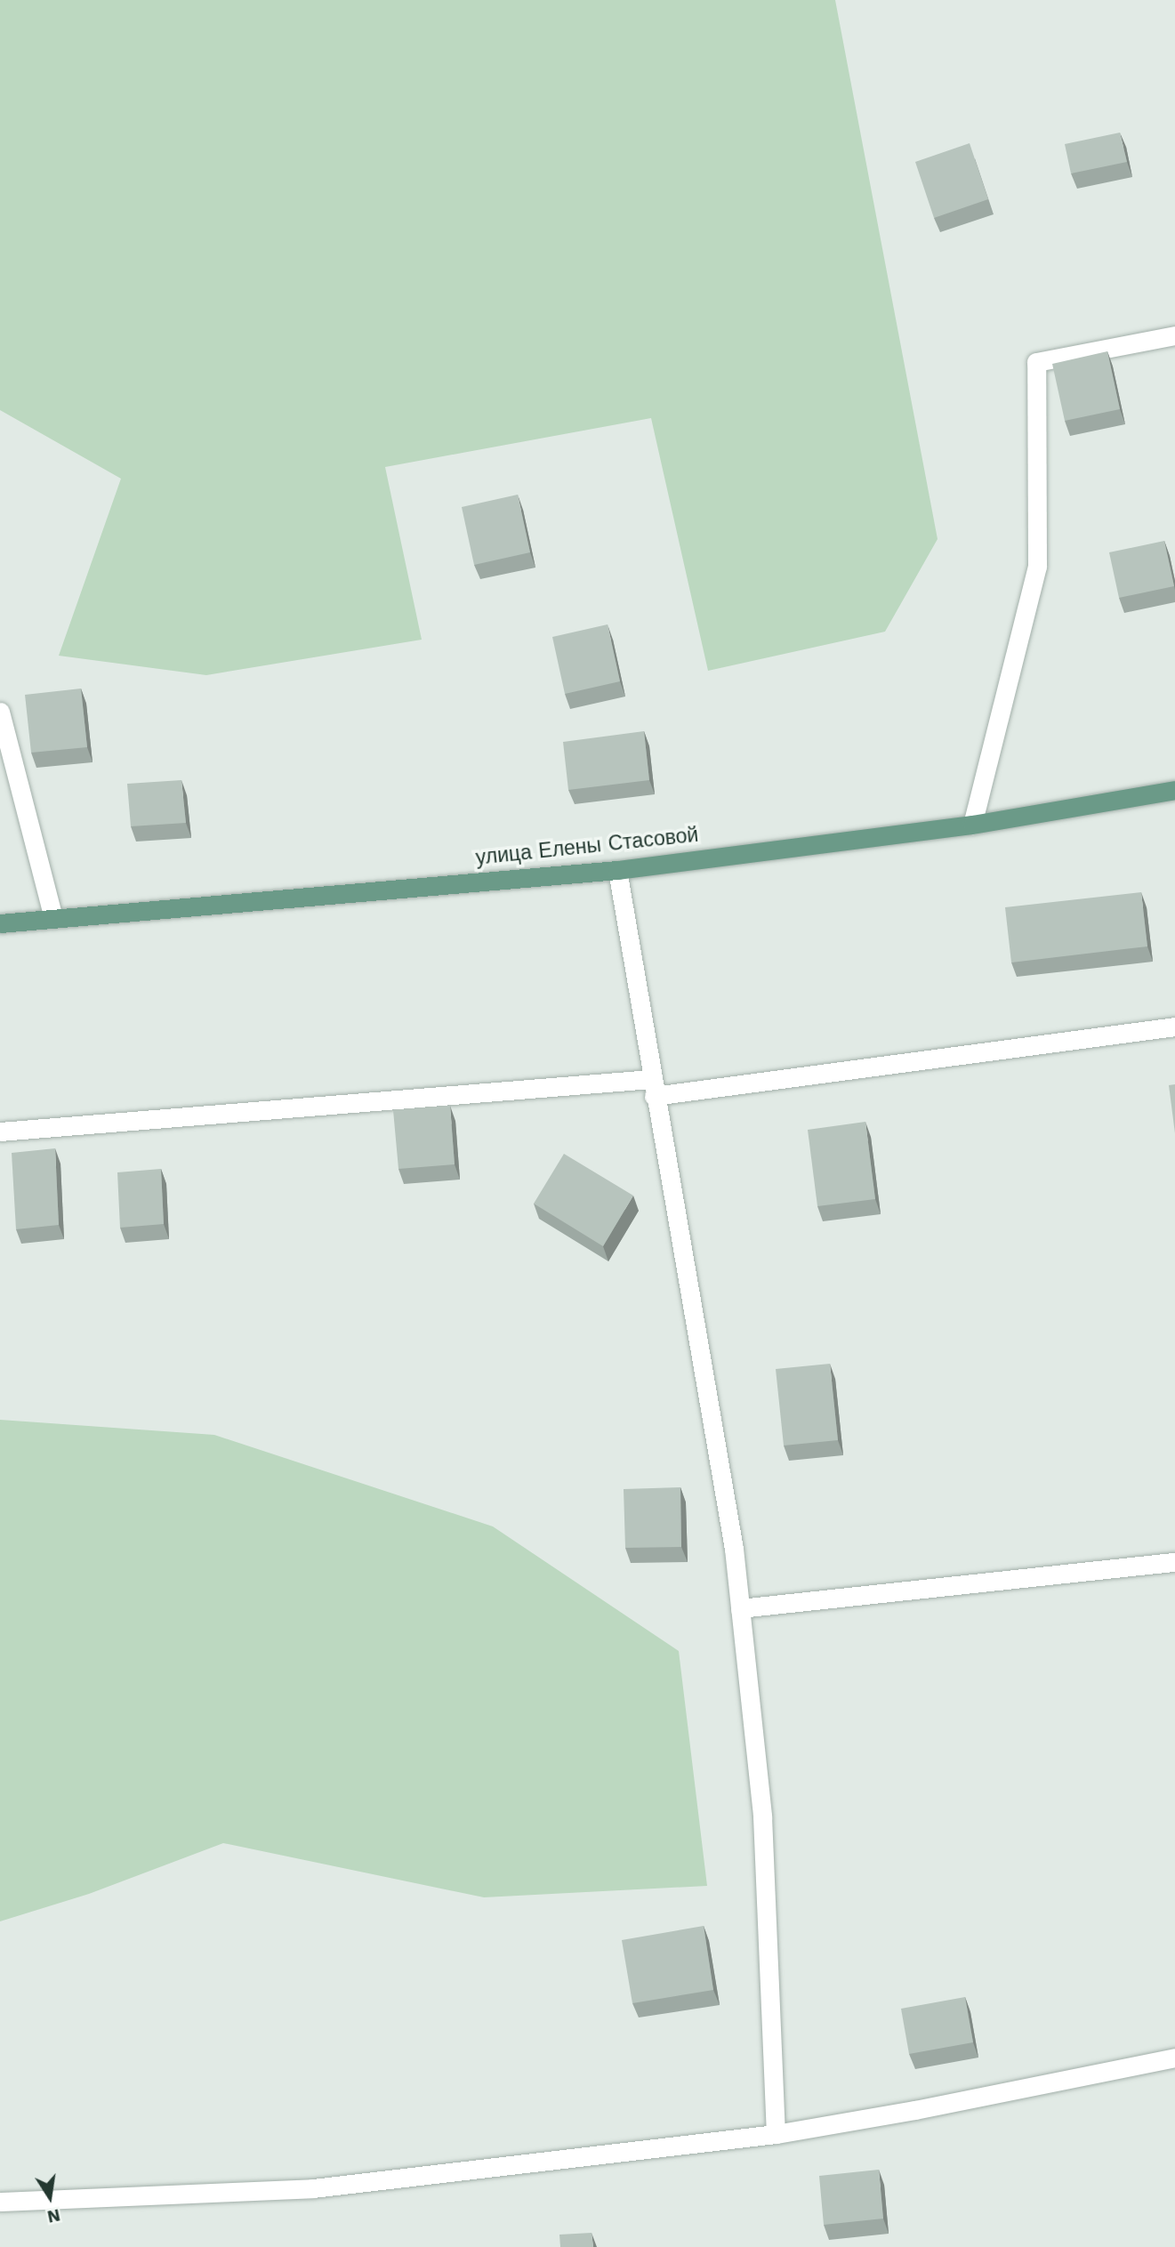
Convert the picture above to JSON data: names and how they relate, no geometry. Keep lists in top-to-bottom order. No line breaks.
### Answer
{"streets":{"main road":["улица Елены Стасовой"]},"north":"bottom"}
